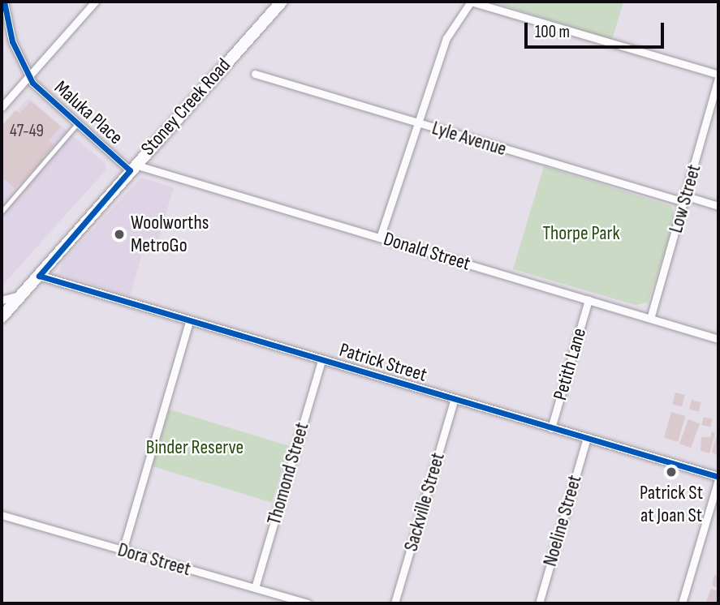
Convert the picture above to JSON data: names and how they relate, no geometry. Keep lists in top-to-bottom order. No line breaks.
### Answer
{"streets":{"main road":["Stoney Creek Road"],"street":["Maluka Place","Lyle Avenue","Low Street","Donald Street","Patrick Street","Petith Lane","Thomond Street","Sackville Street","Noeline Street","Dora Street"]},"crossings":[["Stoney Creek Road","Maluka Place"],["Stoney Creek Road","Donald Street"],["Stoney Creek Road","Patrick Street"],["Maluka Place","Donald Street"],["Lyle Avenue","Low Street"],["Low Street","Donald Street"],["Donald Street","Petith Lane"],["Patrick Street","Petith Lane"],["Patrick Street","Thomond Street"],["Patrick Street","Sackville Street"],["Patrick Street","Noeline Street"],["Thomond Street","Dora Street"]],"parks":["Thorpe Park","Binder Reserve"],"places":["Woolworths MetroGo","Patrick St at Joan St"],"house_numbers":["47-49"],"scale_bar":"100 m"}
